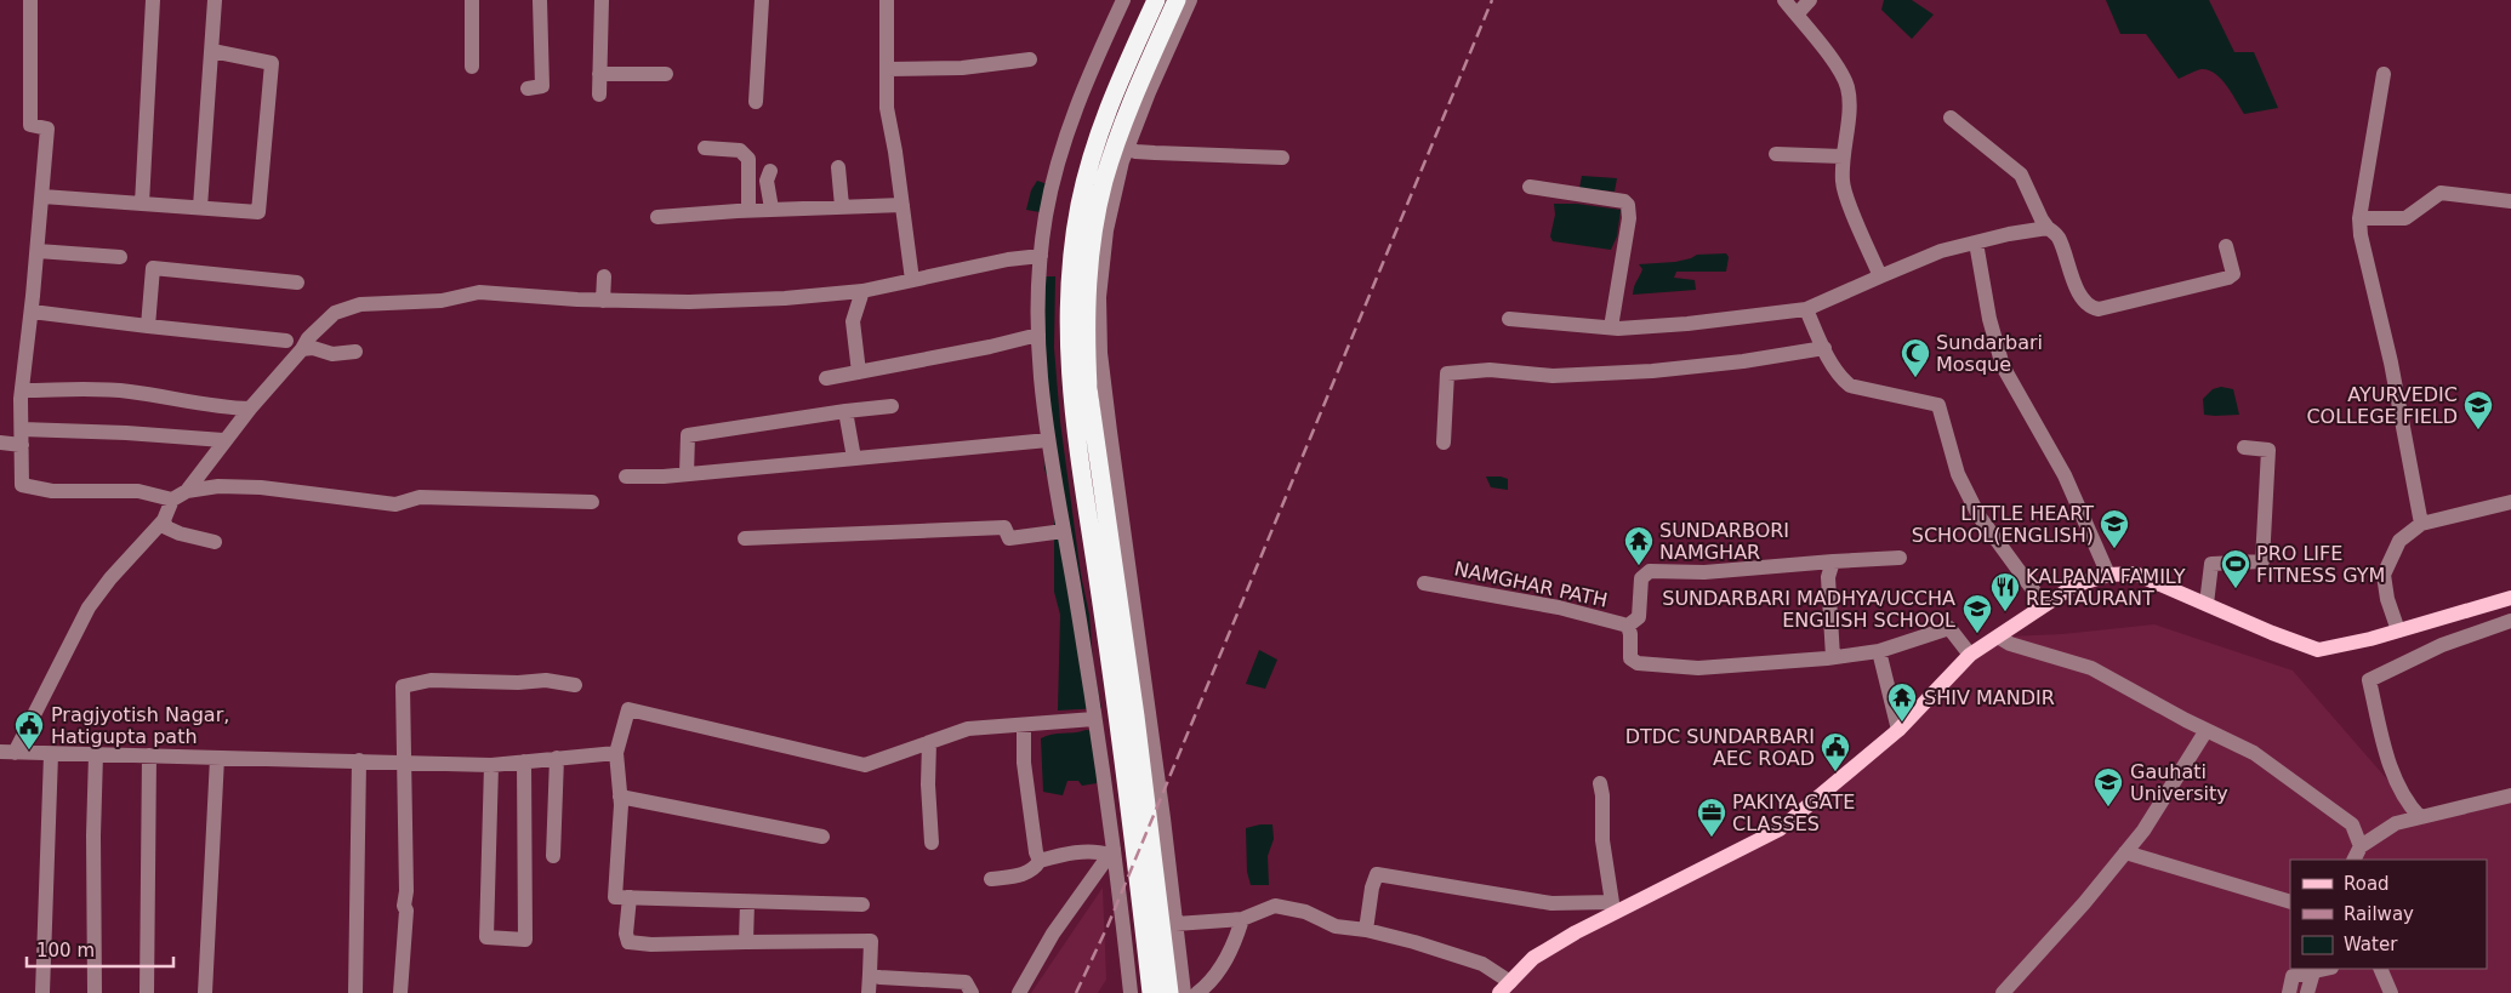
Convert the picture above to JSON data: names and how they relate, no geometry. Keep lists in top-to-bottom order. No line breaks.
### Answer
{"streets":{"street":["NAMGHAR PATH"]},"places":{"mosque":["Sundarbari Mosque"],"school or university":["AYURVEDIC COLLEGE FIELD","LITTLE HEART SCHOOL(ENGLISH)","SUNDARBARI MADHYA/UCCHA ENGLISH SCHOOL","Gauhati University"],"temple":["SUNDARBORI NAMGHAR","SHIV MANDIR"],"sports":["PRO LIFE FITNESS GYM"],"restaurant":["KALPANA FAMILY RESTAURANT"],"public building":["Pragjyotish Nagar, Hatigupta path","DTDC SUNDARBARI AEC ROAD"],"office":["PAKIYA GATE CLASSES"]},"legend":["Road","Railway","Water"],"scale_bar":"100 m"}
